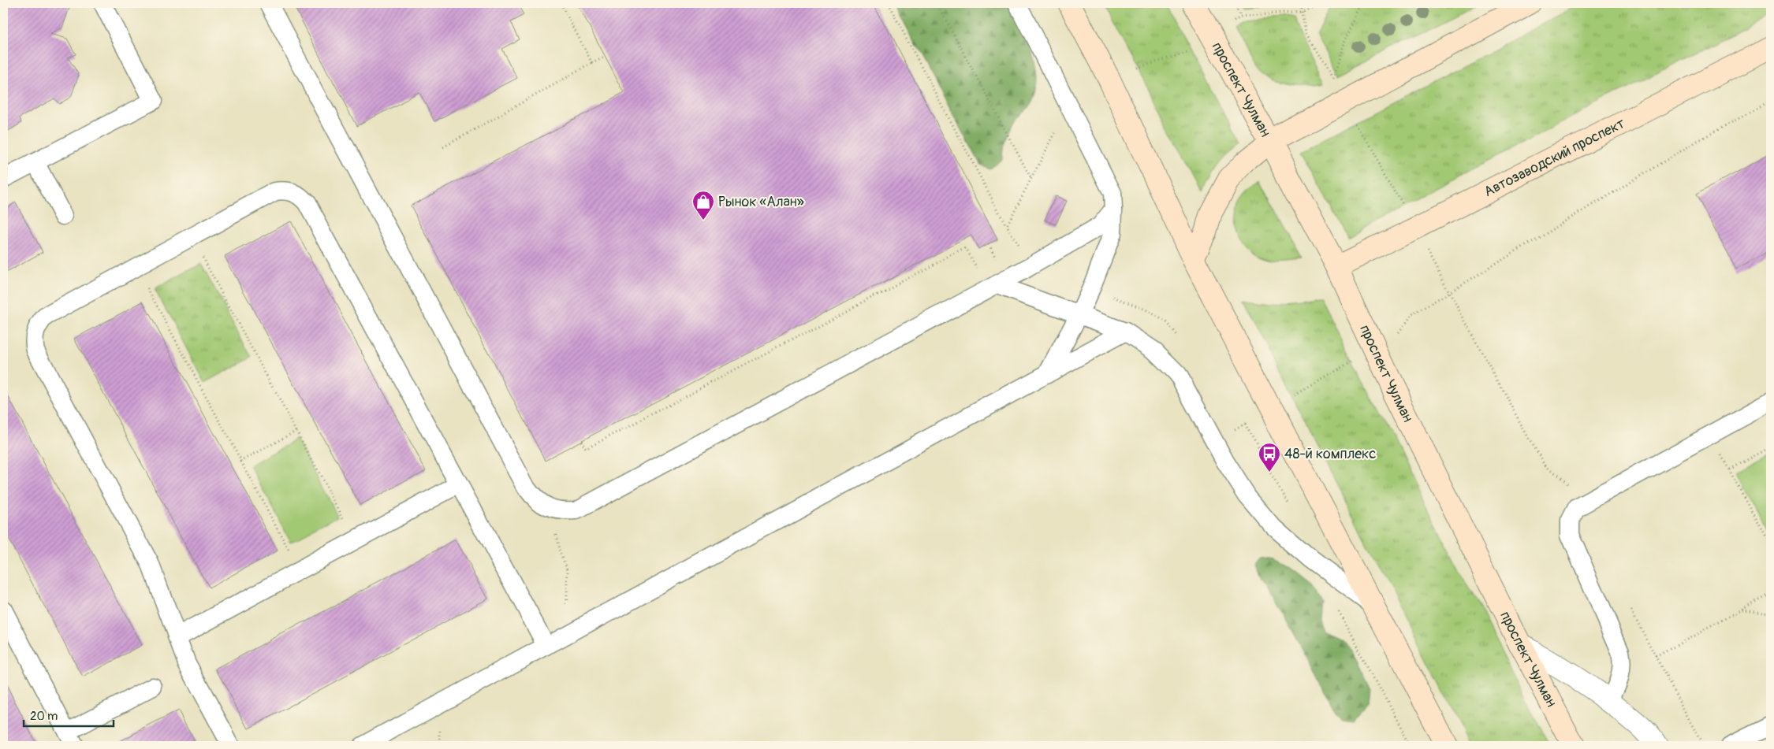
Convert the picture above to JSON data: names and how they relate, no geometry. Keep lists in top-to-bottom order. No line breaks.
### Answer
{"streets":{"main road":["проспект Чулман","Автозаводский проспект"]},"crossings":[["проспект Чулман","Автозаводский проспект"]],"places":{"shop":["Рынок «Алан»"],"bus stop":["48-й комплекс"]},"scale_bar":"20 m"}
